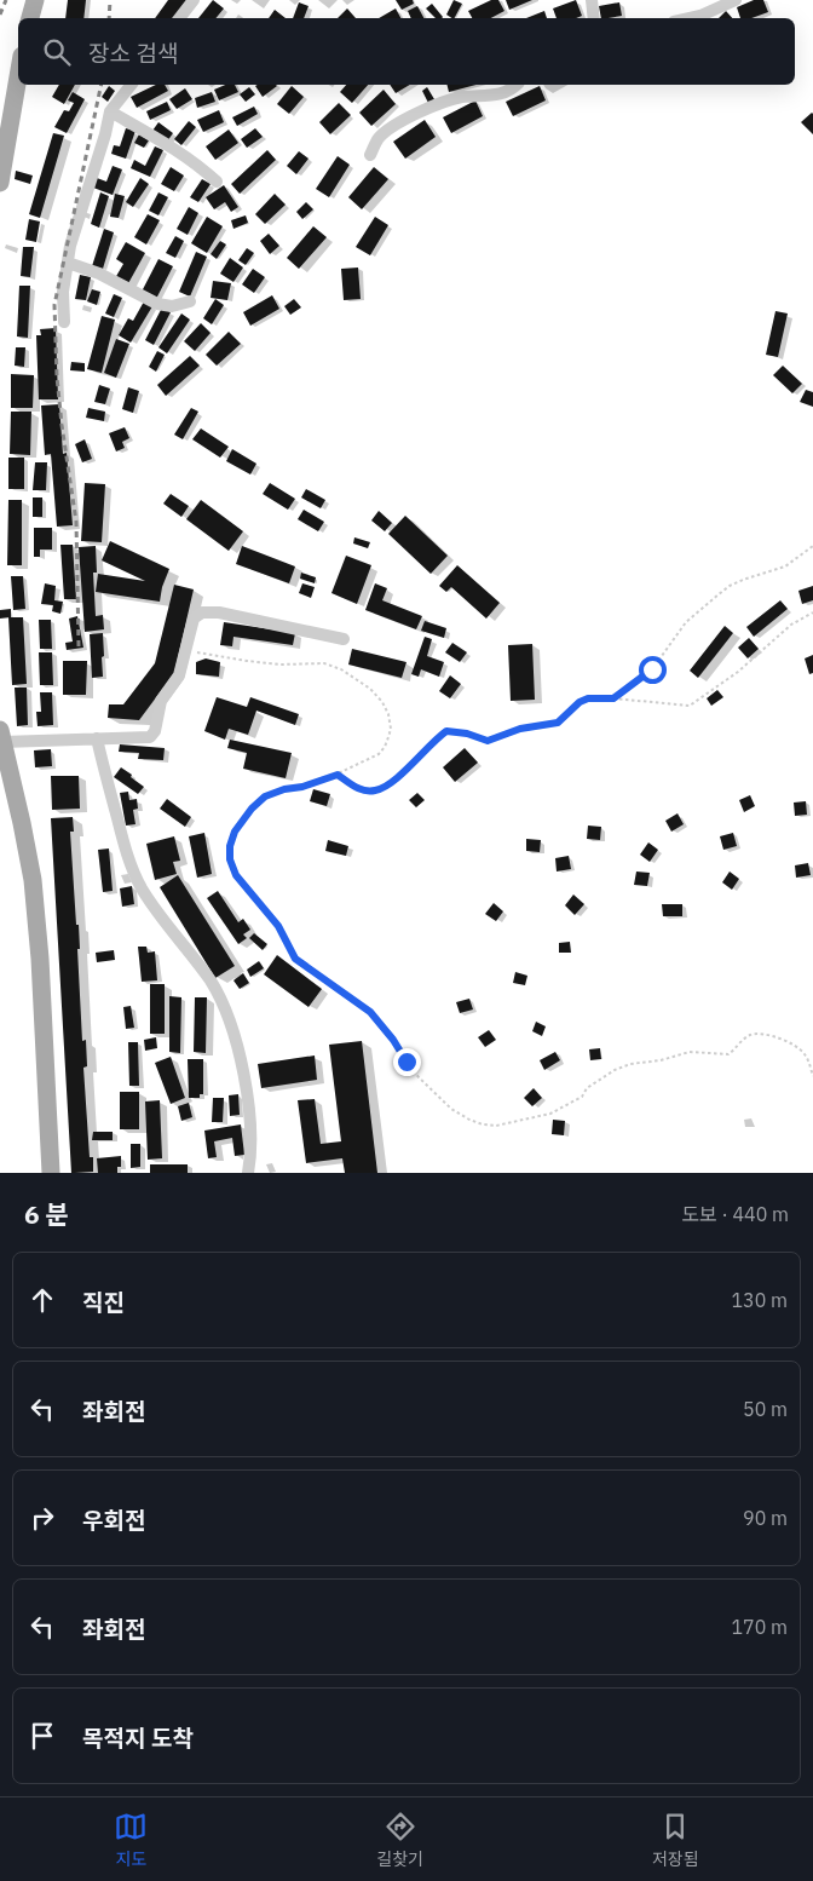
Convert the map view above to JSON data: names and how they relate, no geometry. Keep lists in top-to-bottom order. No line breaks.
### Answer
{"page":{"search":"장소 검색","heading":["6 분","도보 · 440 m"],"list":[["직진","130 m"],["좌회전","50 m"],["우회전","90 m"],["좌회전","170 m"],"목적지 도착"],"nav":["지도","길찾기","저장됨"]}}
